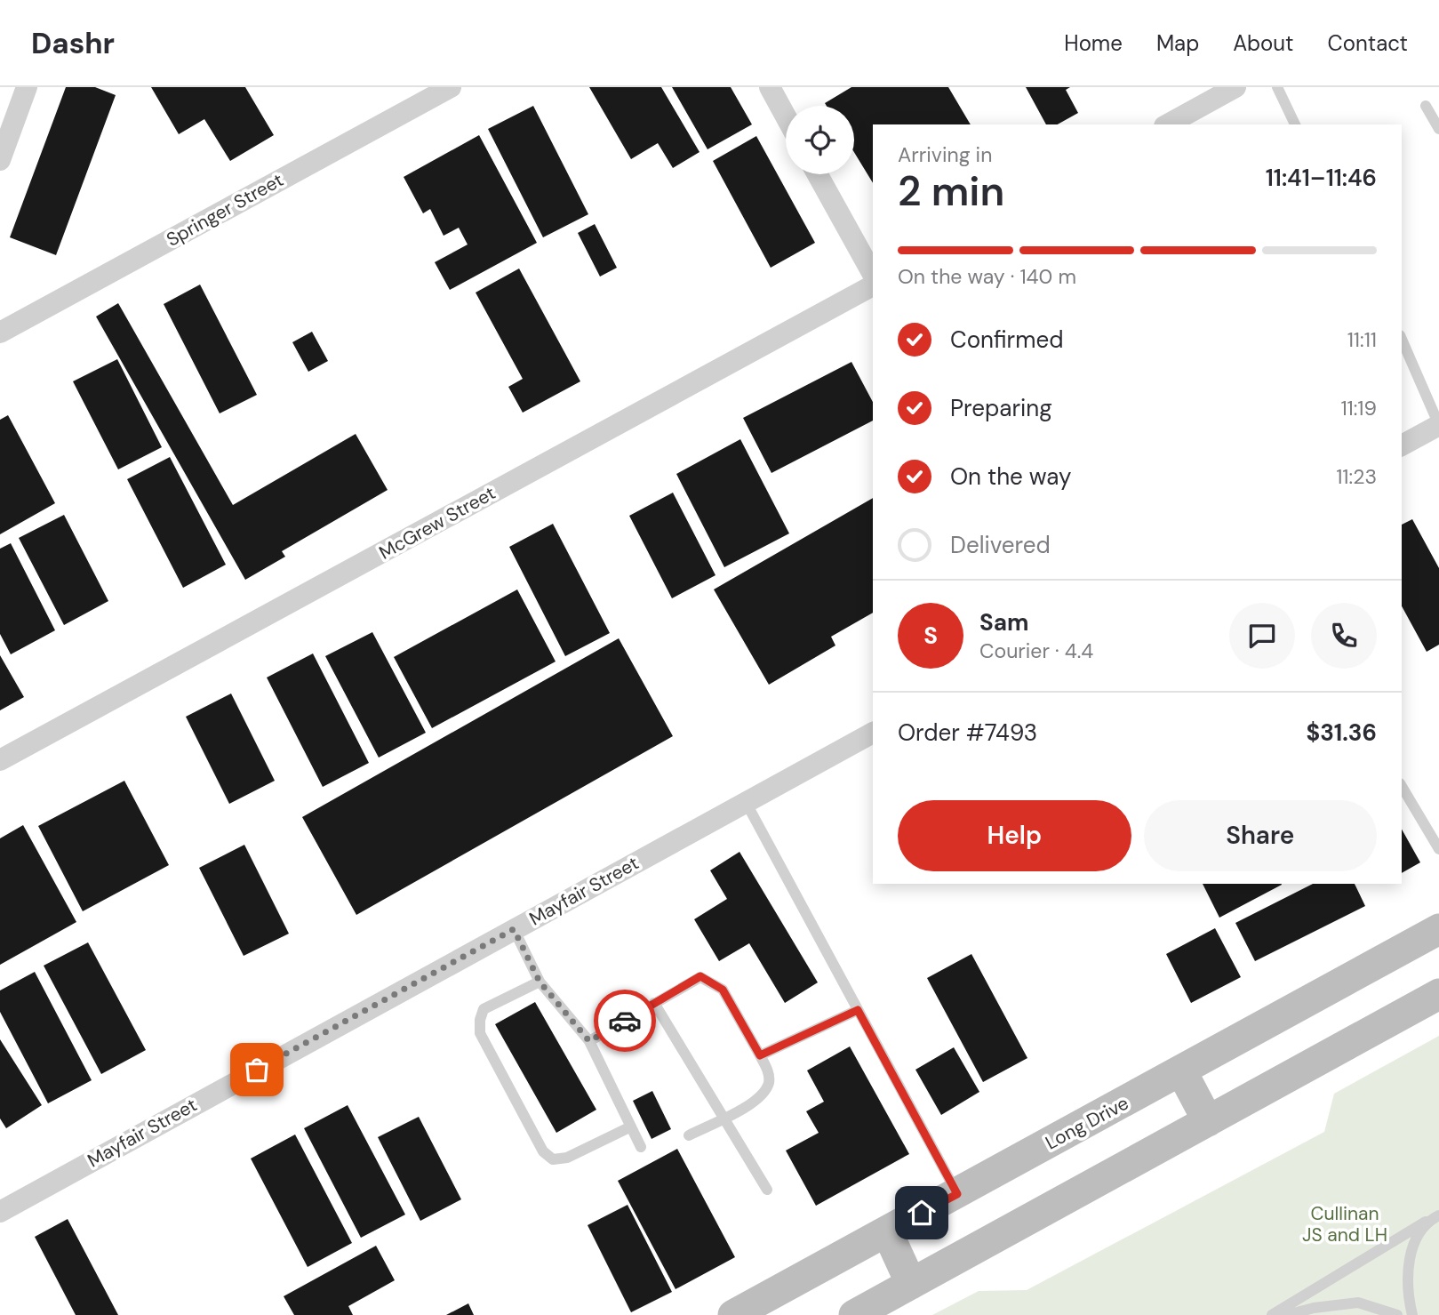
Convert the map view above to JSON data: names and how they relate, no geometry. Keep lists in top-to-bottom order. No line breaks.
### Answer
{"streets":{"main road":["Long Drive"],"street":["Springer Street","McGrew Street","Mayfair Street"]},"parks":["Cullinan JS and LH"],"page":{"header":"Dashr","nav":["Home","Map","About","Contact"],"heading":["2 min","Arriving in","11:41–11:46"],"panel":["Sam","Courier · 4.4","Order #7493","$31.36"],"bar":"On the way · 140 m","list":[["Confirmed","11:11"],["Preparing","11:19"],["On the way","11:23"],"Delivered"],"round":"S","buttons":["Help","Share"]}}
